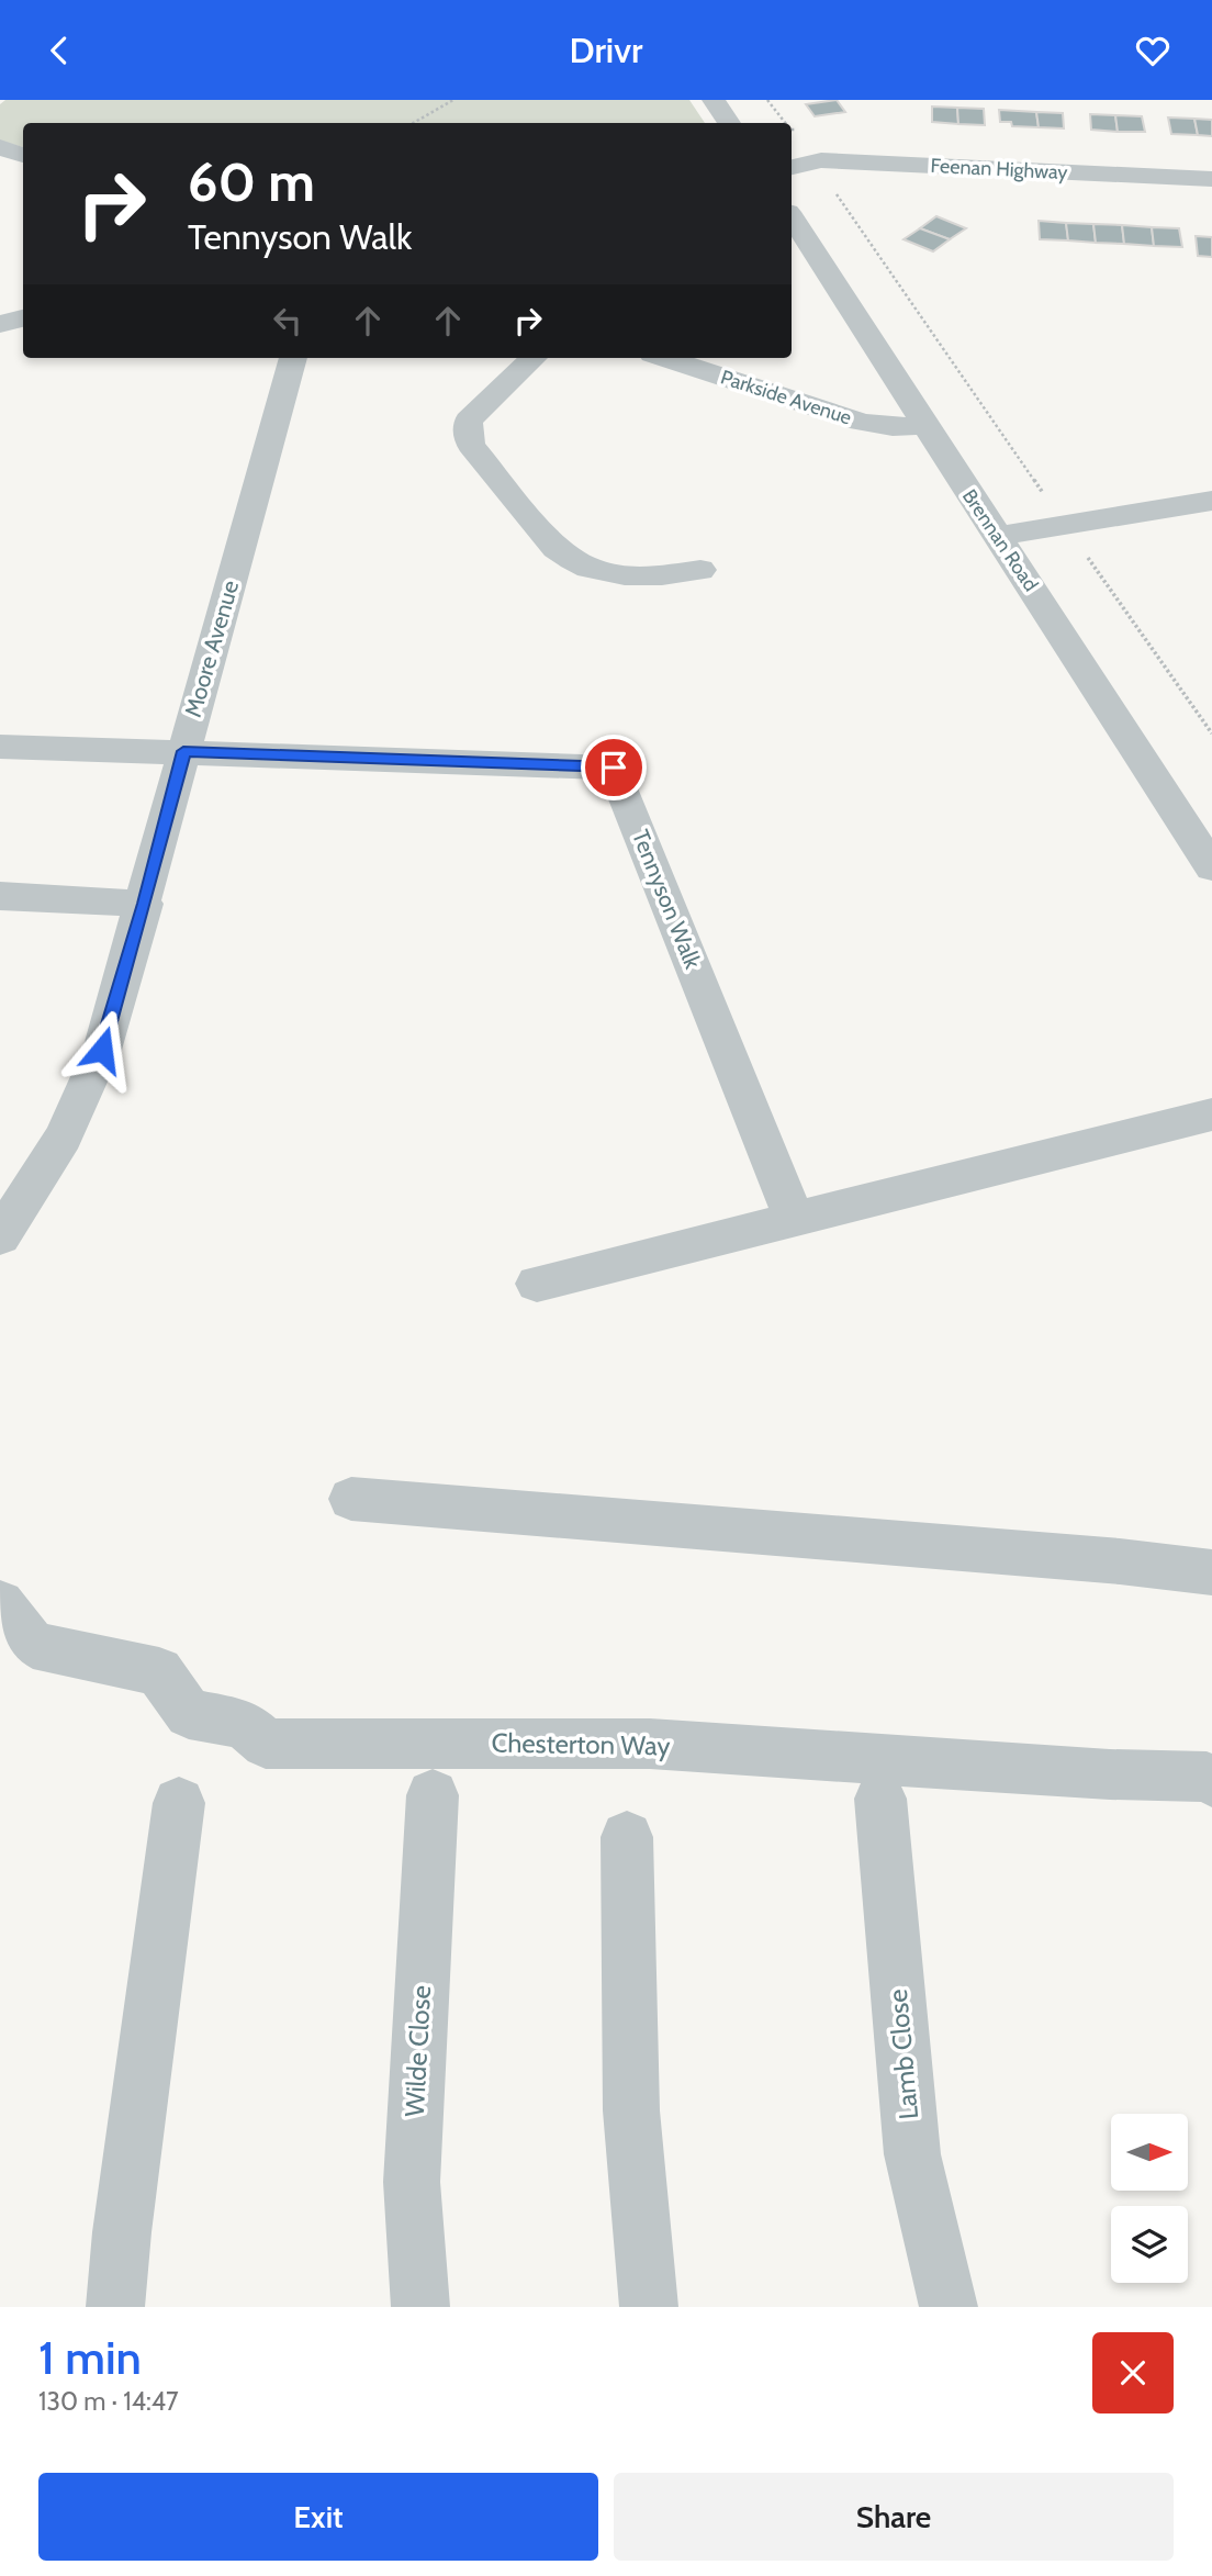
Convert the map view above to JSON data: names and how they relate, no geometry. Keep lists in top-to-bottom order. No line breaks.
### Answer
{"streets":{"street":["Feenan Highway","Parkside Avenue","Brennan Road","Moore Avenue","Tennyson Walk","Chesterton Way","Wilde Close","Lamb Close"]},"crossings":[["Parkside Avenue","Brennan Road"],["Moore Avenue","Tennyson Walk"]],"north":"right","page":{"header":"Drivr","turn":["60 m","Tennyson Walk"],"heading":["1 min","130 m · 14:47"],"buttons":["Exit","Share"]}}
